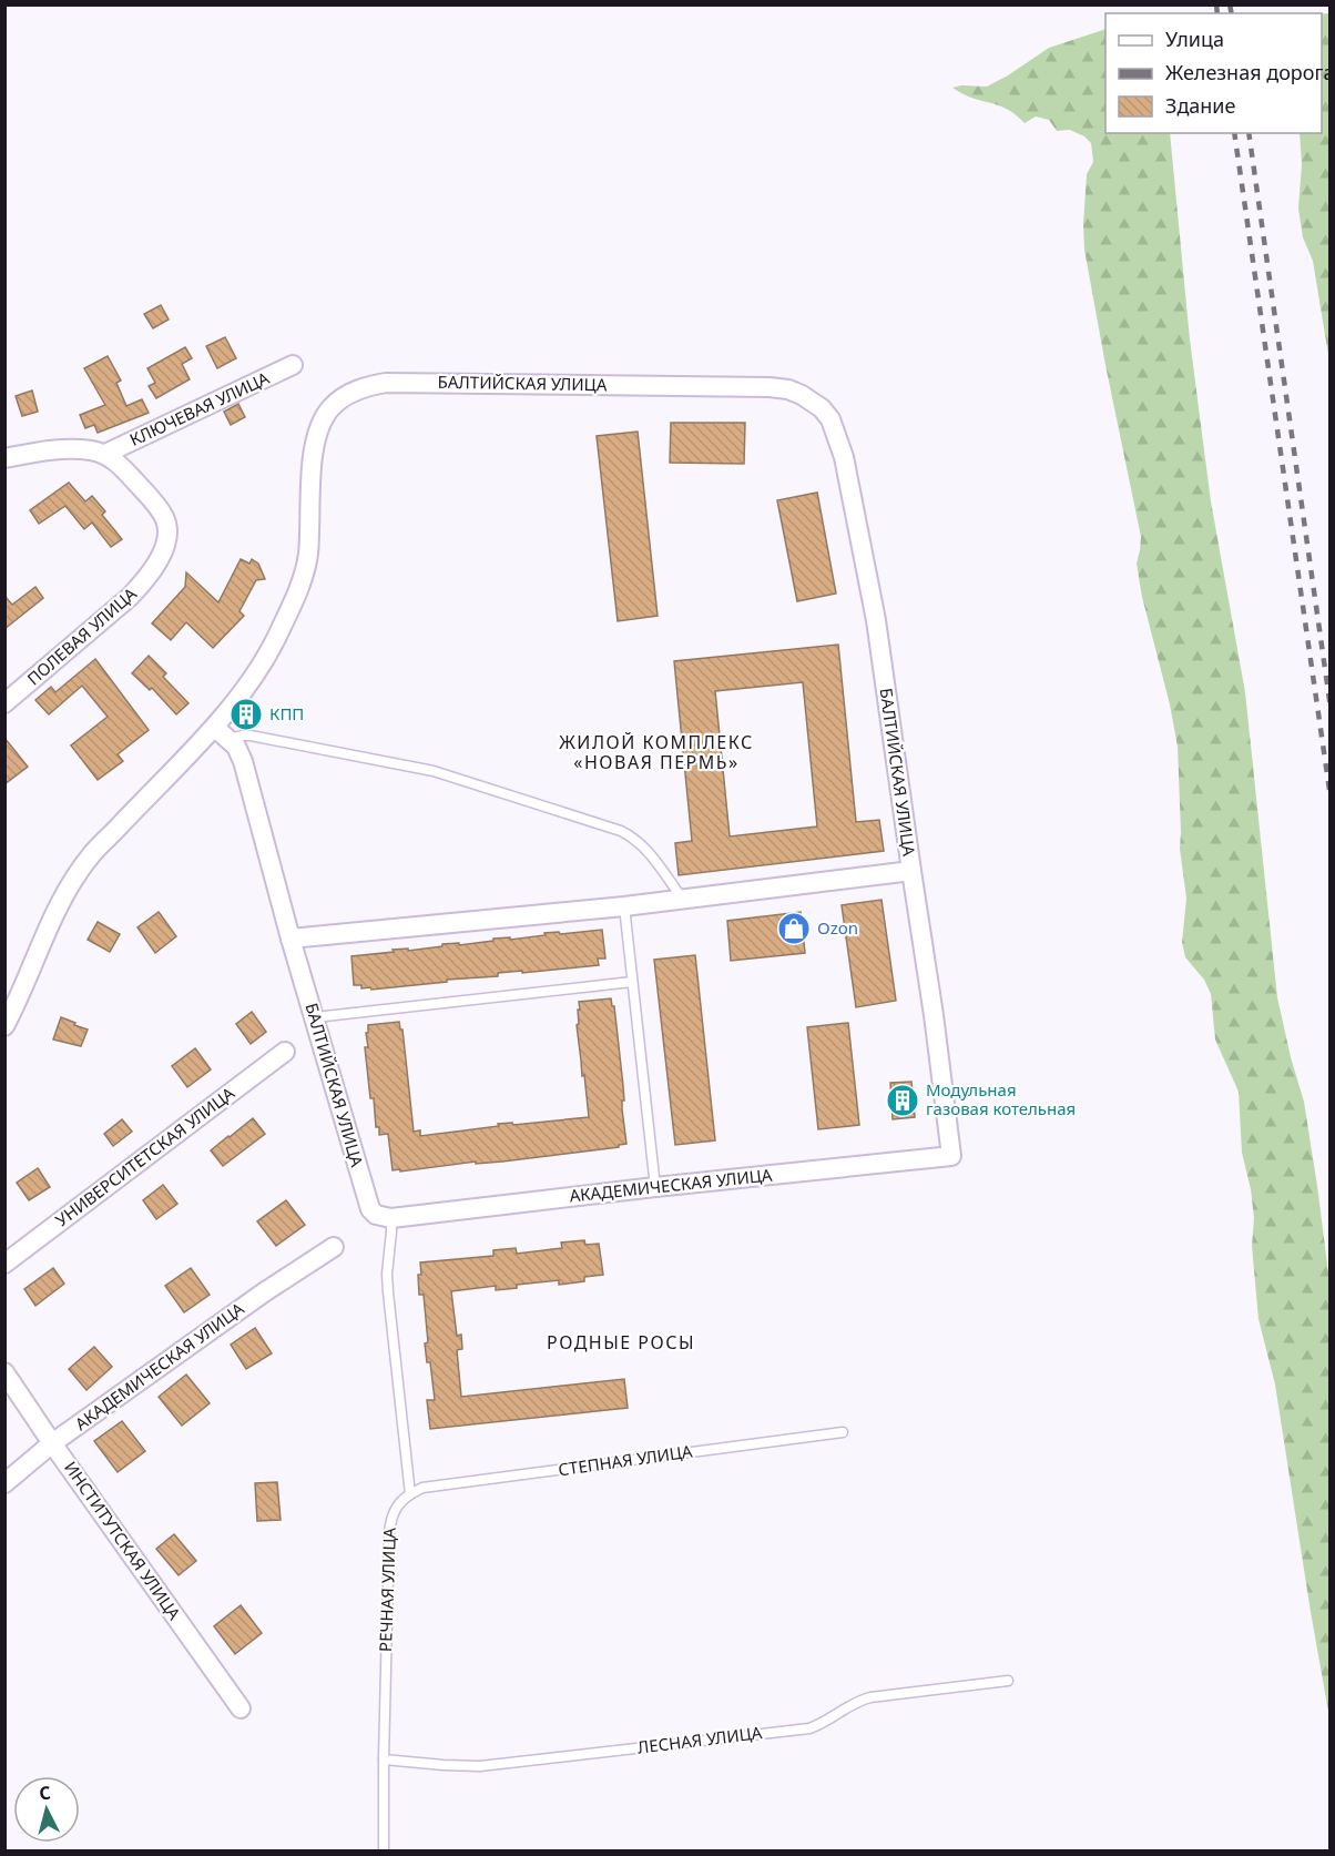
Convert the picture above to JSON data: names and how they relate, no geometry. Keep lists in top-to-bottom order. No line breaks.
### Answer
{"streets":{"street":["БАЛТИЙСКАЯ УЛИЦА","КЛЮЧЕВАЯ УЛИЦА","ПОЛЕВАЯ УЛИЦА","УНИВЕРСИТЕТСКАЯ УЛИЦА","АКАДЕМИЧЕСКАЯ УЛИЦА","ИНСТИТУТСКАЯ УЛИЦА"],"lane":["СТЕПНАЯ УЛИЦА","РЕЧНАЯ УЛИЦА","ЛЕСНАЯ УЛИЦА"]},"crossings":[["БАЛТИЙСКАЯ УЛИЦА","АКАДЕМИЧЕСКАЯ УЛИЦА"],["КЛЮЧЕВАЯ УЛИЦА","ПОЛЕВАЯ УЛИЦА"],["АКАДЕМИЧЕСКАЯ УЛИЦА","ИНСТИТУТСКАЯ УЛИЦА"],["СТЕПНАЯ УЛИЦА","РЕЧНАЯ УЛИЦА"],["РЕЧНАЯ УЛИЦА","ЛЕСНАЯ УЛИЦА"]],"districts":["ЖИЛОЙ КОМПЛЕКС «НОВАЯ ПЕРМЬ»","РОДНЫЕ РОСЫ"],"places":{"building":["КПП","Модульная газовая котельная"],"shop":["Ozon"]},"legend":["Улица","Железная дорога","Здание"],"north":"top"}
